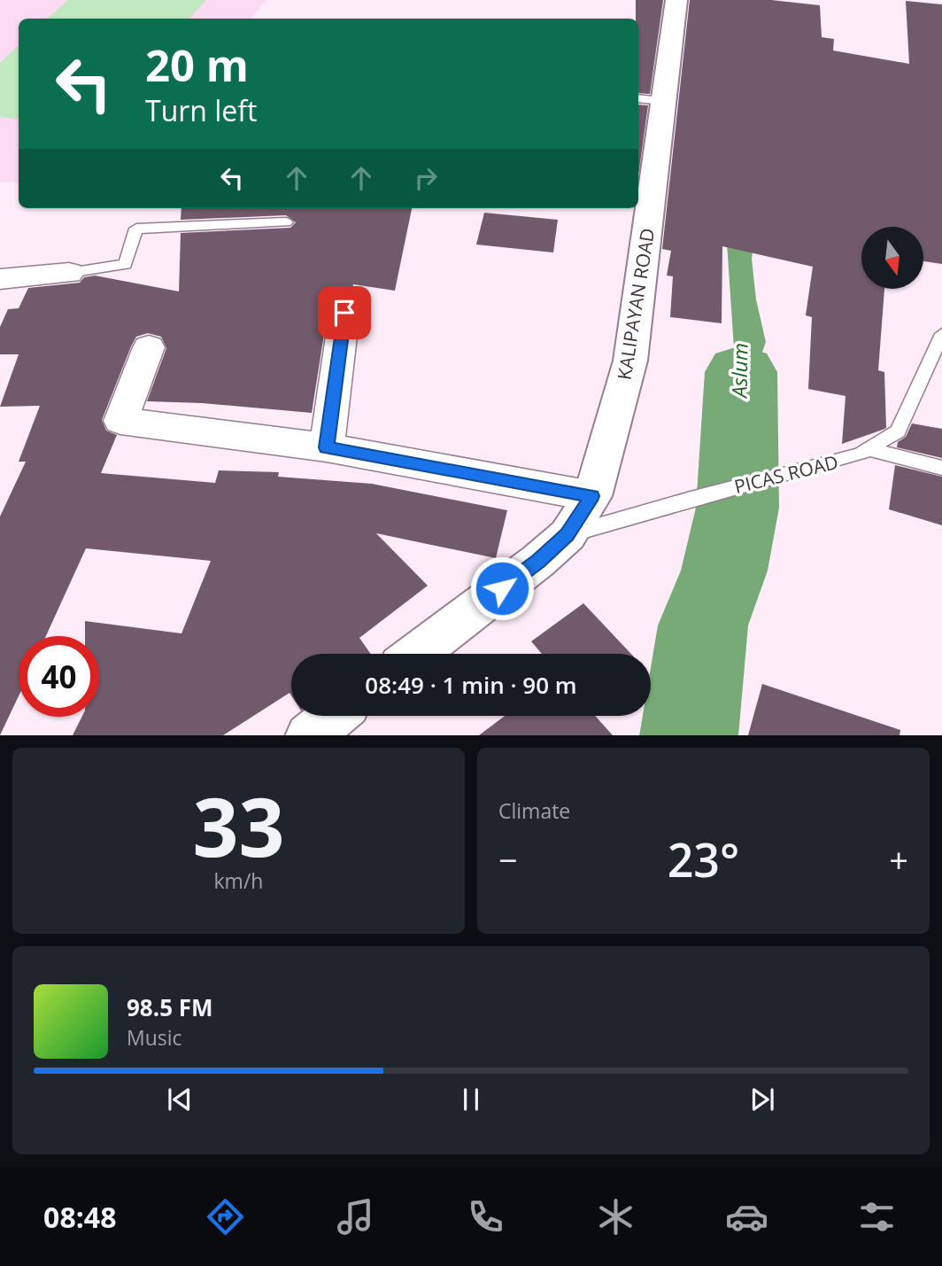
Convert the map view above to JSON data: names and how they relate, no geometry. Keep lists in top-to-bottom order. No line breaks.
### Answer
{"streets":{"street":["KALIPAYAN ROAD"],"lane":["PICAS ROAD"]},"crossings":[["KALIPAYAN ROAD","PICAS ROAD"]],"water":["Aslum"],"north":"bottom","page":{"turn":["20 m","Turn left"],"limit":"40","trip":"08:49 · 1 min · 90 m","tile":[["33","km/h"],"Climate"],"heat":["−","23°","+"],"song":["98.5 FM","Music"],"tabs":"08:48"}}
